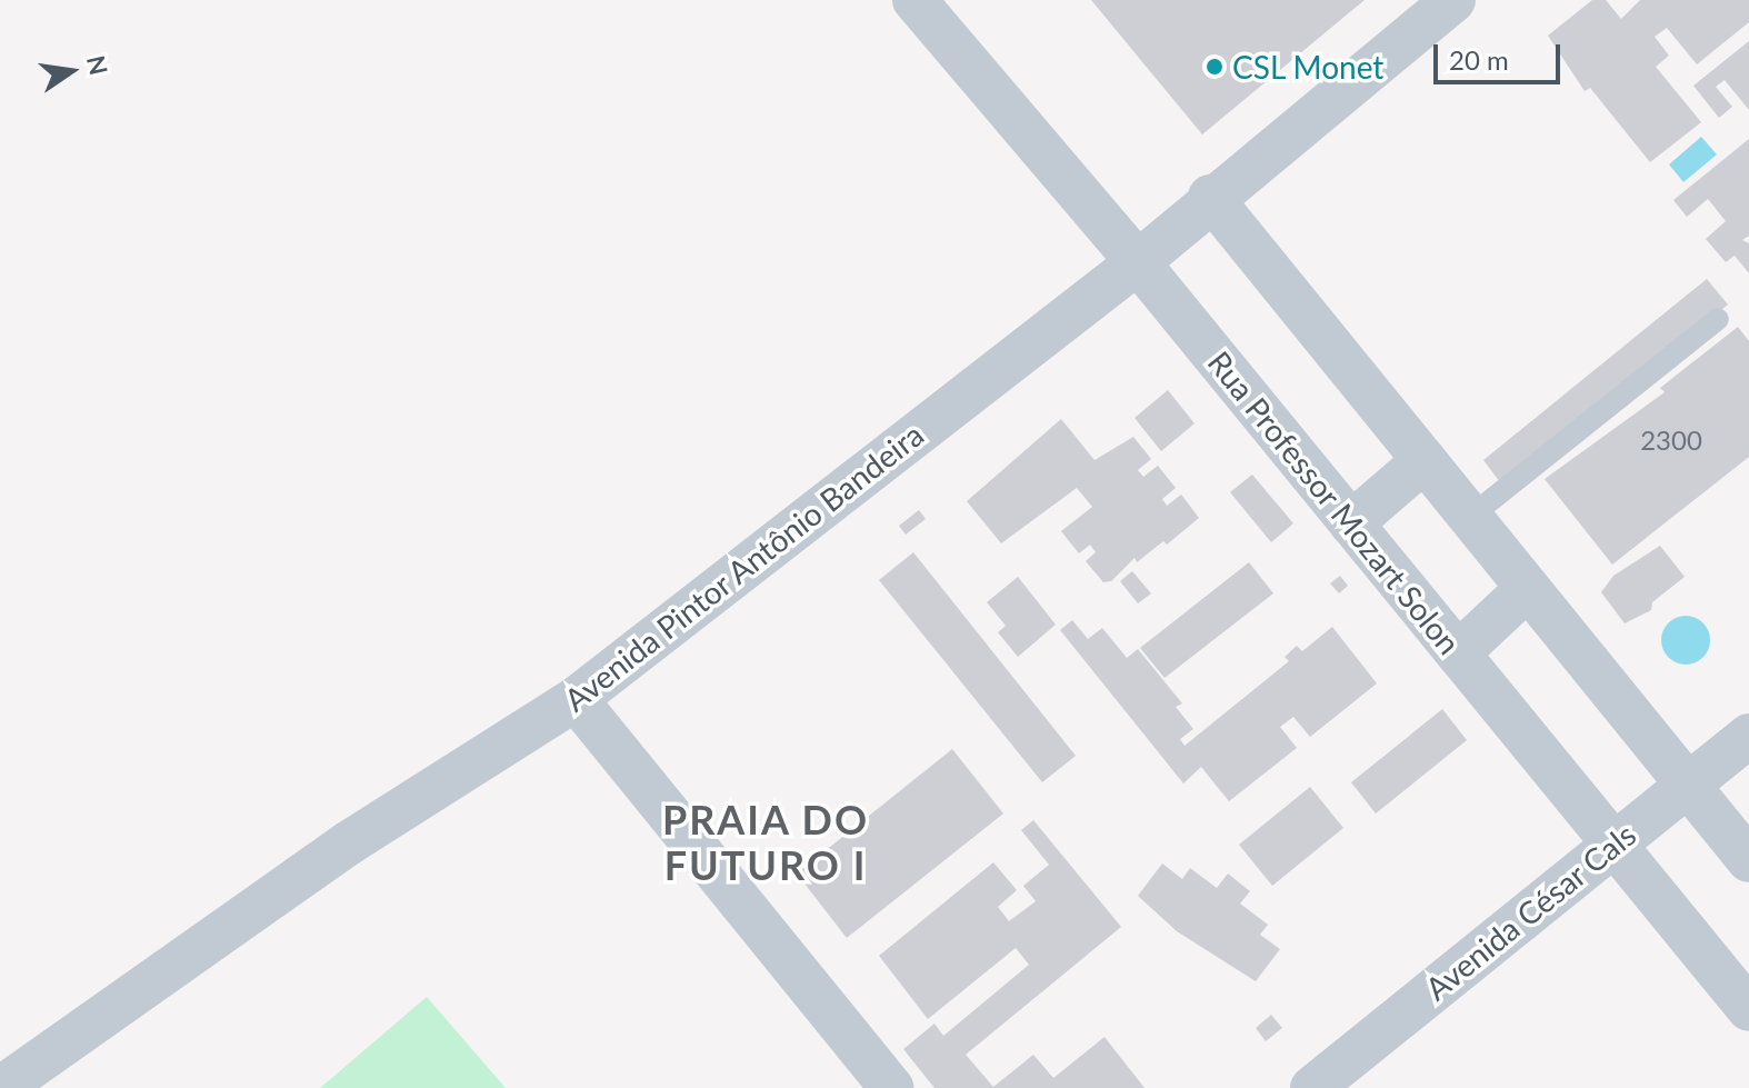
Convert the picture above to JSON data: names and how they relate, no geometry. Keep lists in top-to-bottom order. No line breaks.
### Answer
{"streets":{"street":["Rua Professor Mozart Solon","Avenida Pintor Antônio Bandeira","Avenida César Cals"]},"crossings":[["Rua Professor Mozart Solon","Avenida Pintor Antônio Bandeira"],["Rua Professor Mozart Solon","Avenida César Cals"]],"districts":["PRAIA DO FUTURO I"],"places":["CSL Monet"],"house_numbers":["2300"],"scale_bar":"20 m","north":"right"}
